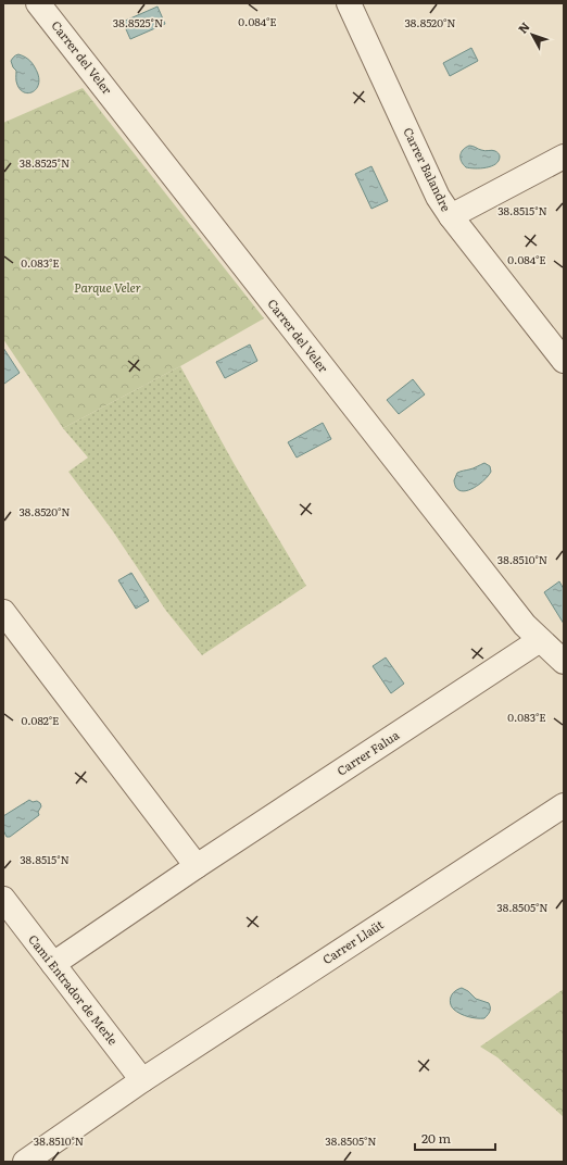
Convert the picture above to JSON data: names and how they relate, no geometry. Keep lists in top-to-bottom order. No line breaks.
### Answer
{"streets":{"street":["Carrer del Veler","Carrer Balandre","Carrer Falua","Carrer Llaüt","Camí Entrador de Merle"]},"crossings":[["Carrer del Veler","Carrer Falua"],["Carrer Falua","Camí Entrador de Merle"],["Carrer Llaüt","Camí Entrador de Merle"]],"parks":["Parque Veler"],"scale_bar":"20 m","north":"top left","coordinates":["0.084°E","38.8525°N","38.8520°N","38.8515°N","0.083°E","38.8510°N","0.082°E","38.8505°N"]}
